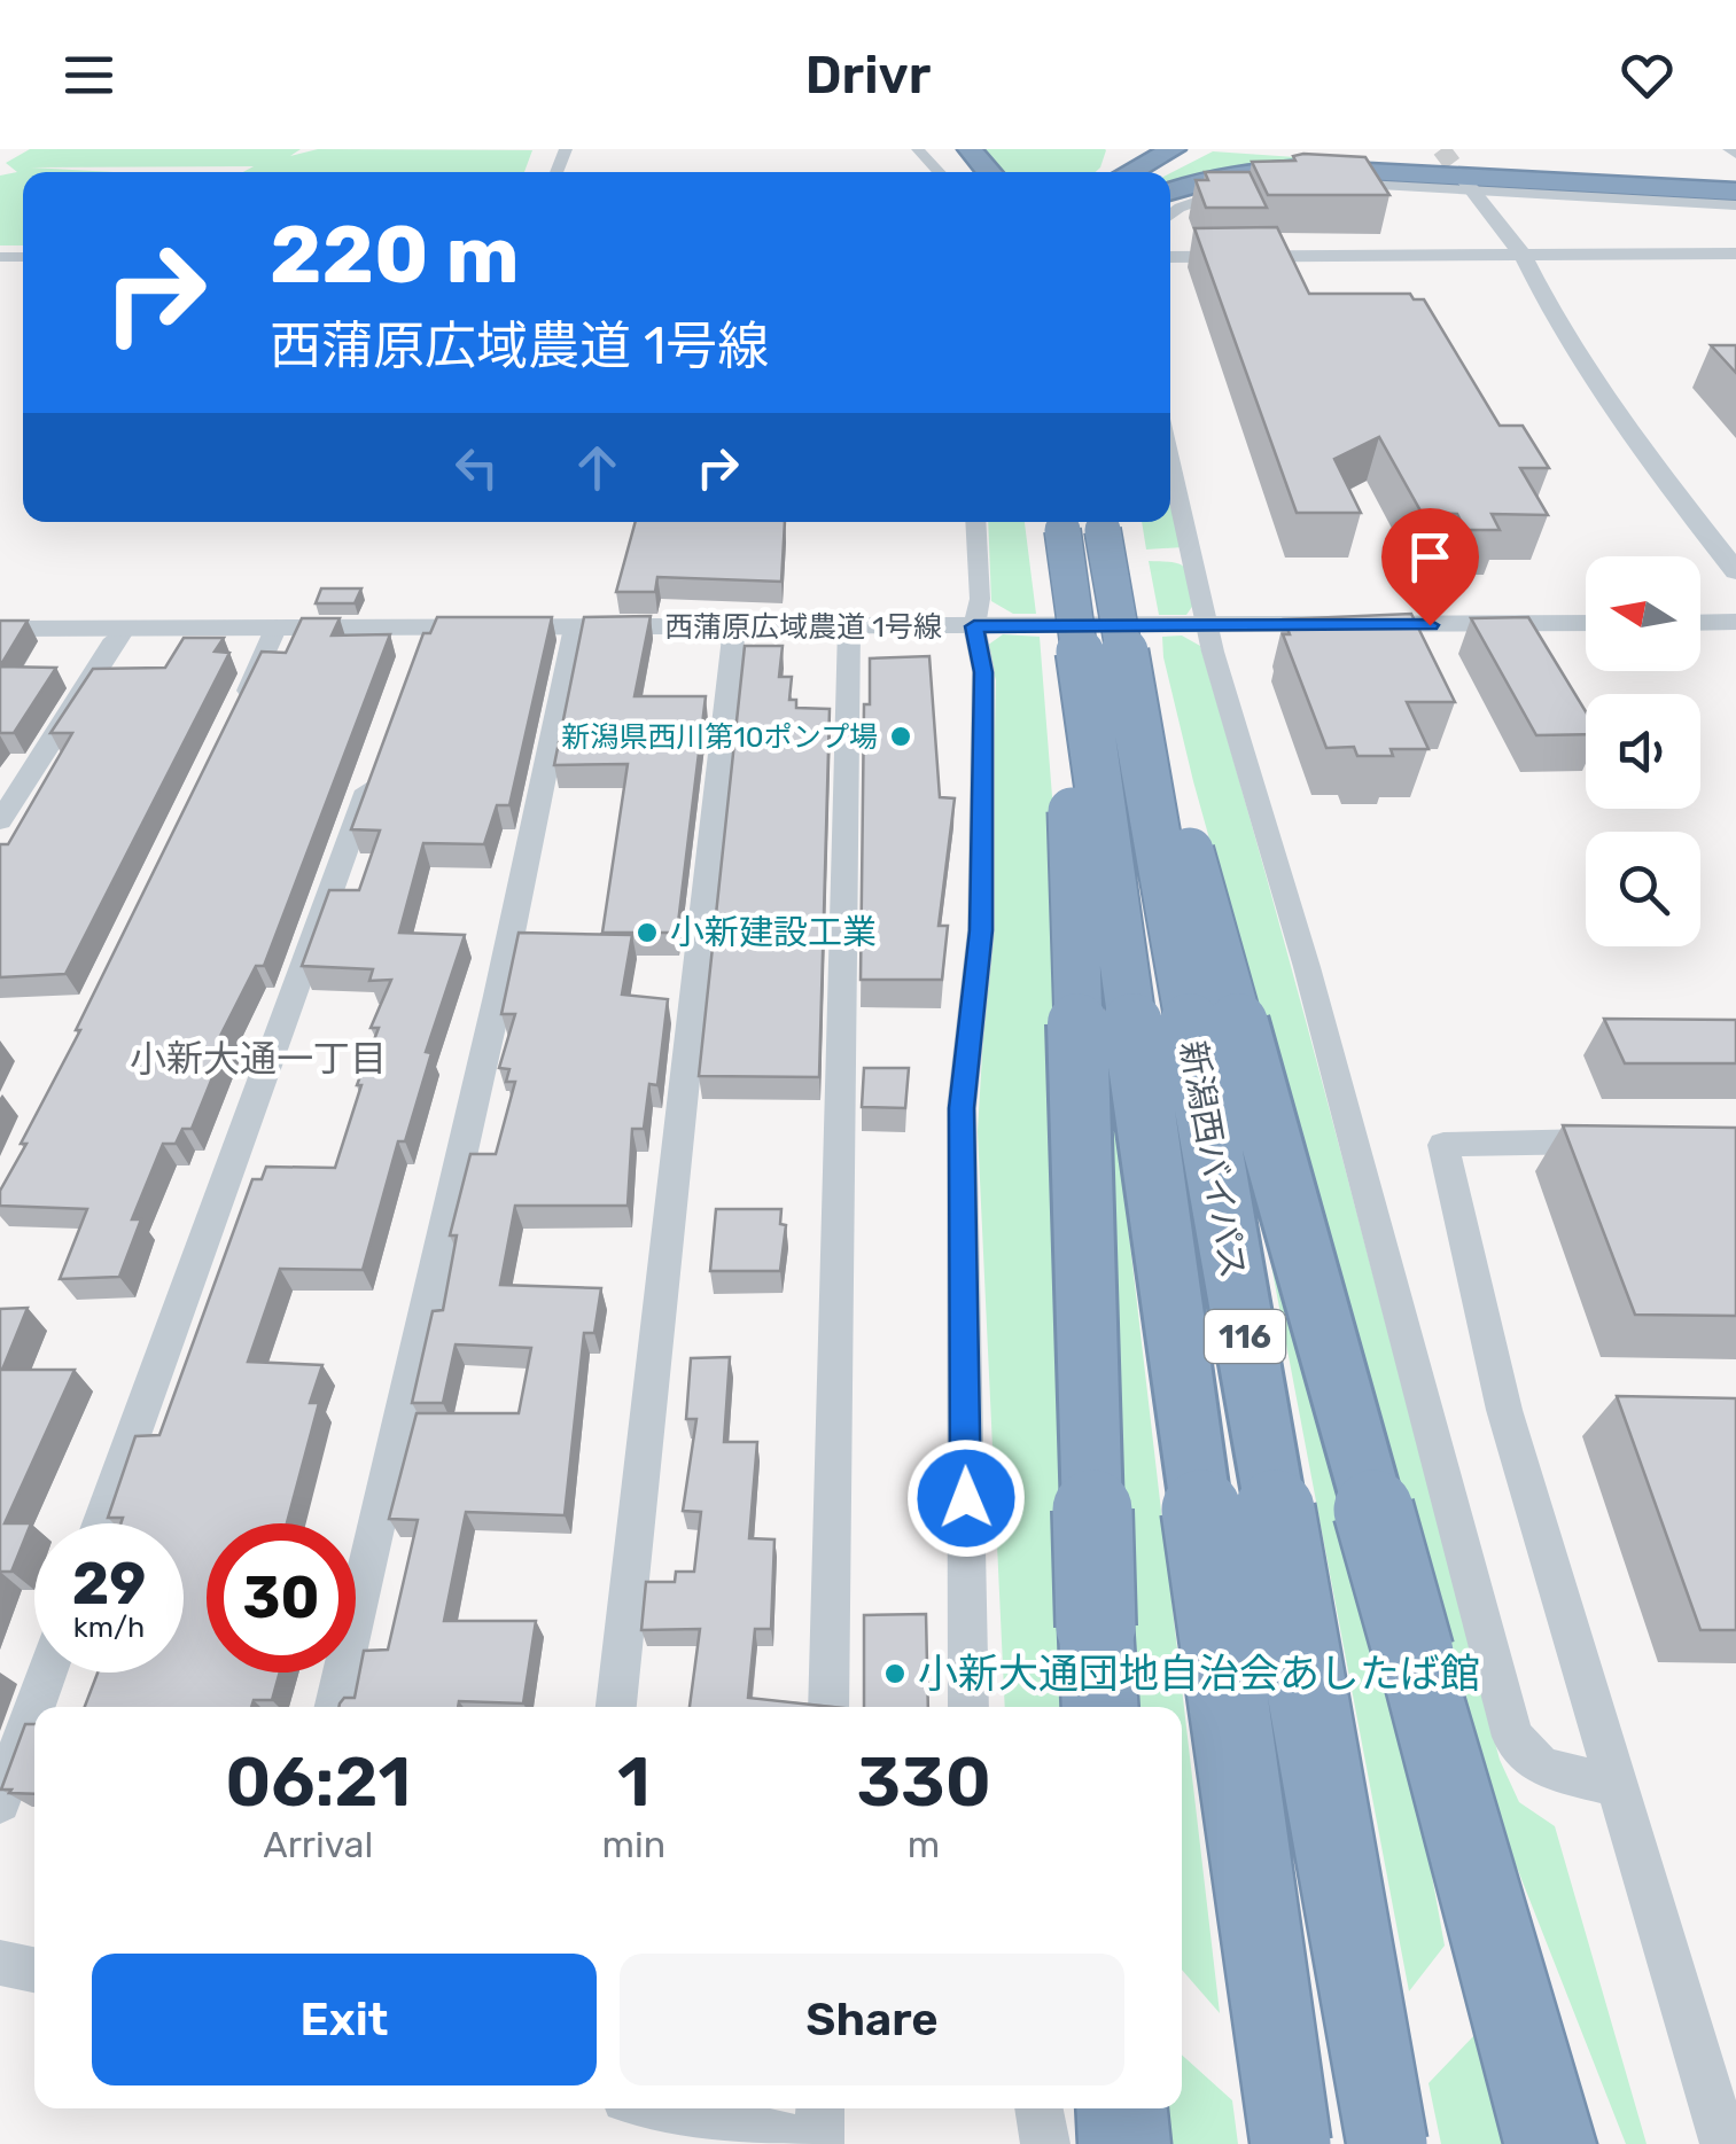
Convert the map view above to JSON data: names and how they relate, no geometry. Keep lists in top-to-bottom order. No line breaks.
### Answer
{"streets":{"highway":["新潟西バイパス","116"],"street":["西蒲原広域農道 1号線"]},"districts":["小新大通一丁目"],"places":["新潟県西川第10ポンプ場","小新建設工業","小新大通団地自治会あしたば館"],"north":"left","page":{"header":"Drivr","turn":["220 m","西蒲原広域農道 1号線"],"speed":"29 km/h","limit":"30","eta":["06:21","Arrival","1","min","330","m"],"buttons":["Exit","Share"]}}
